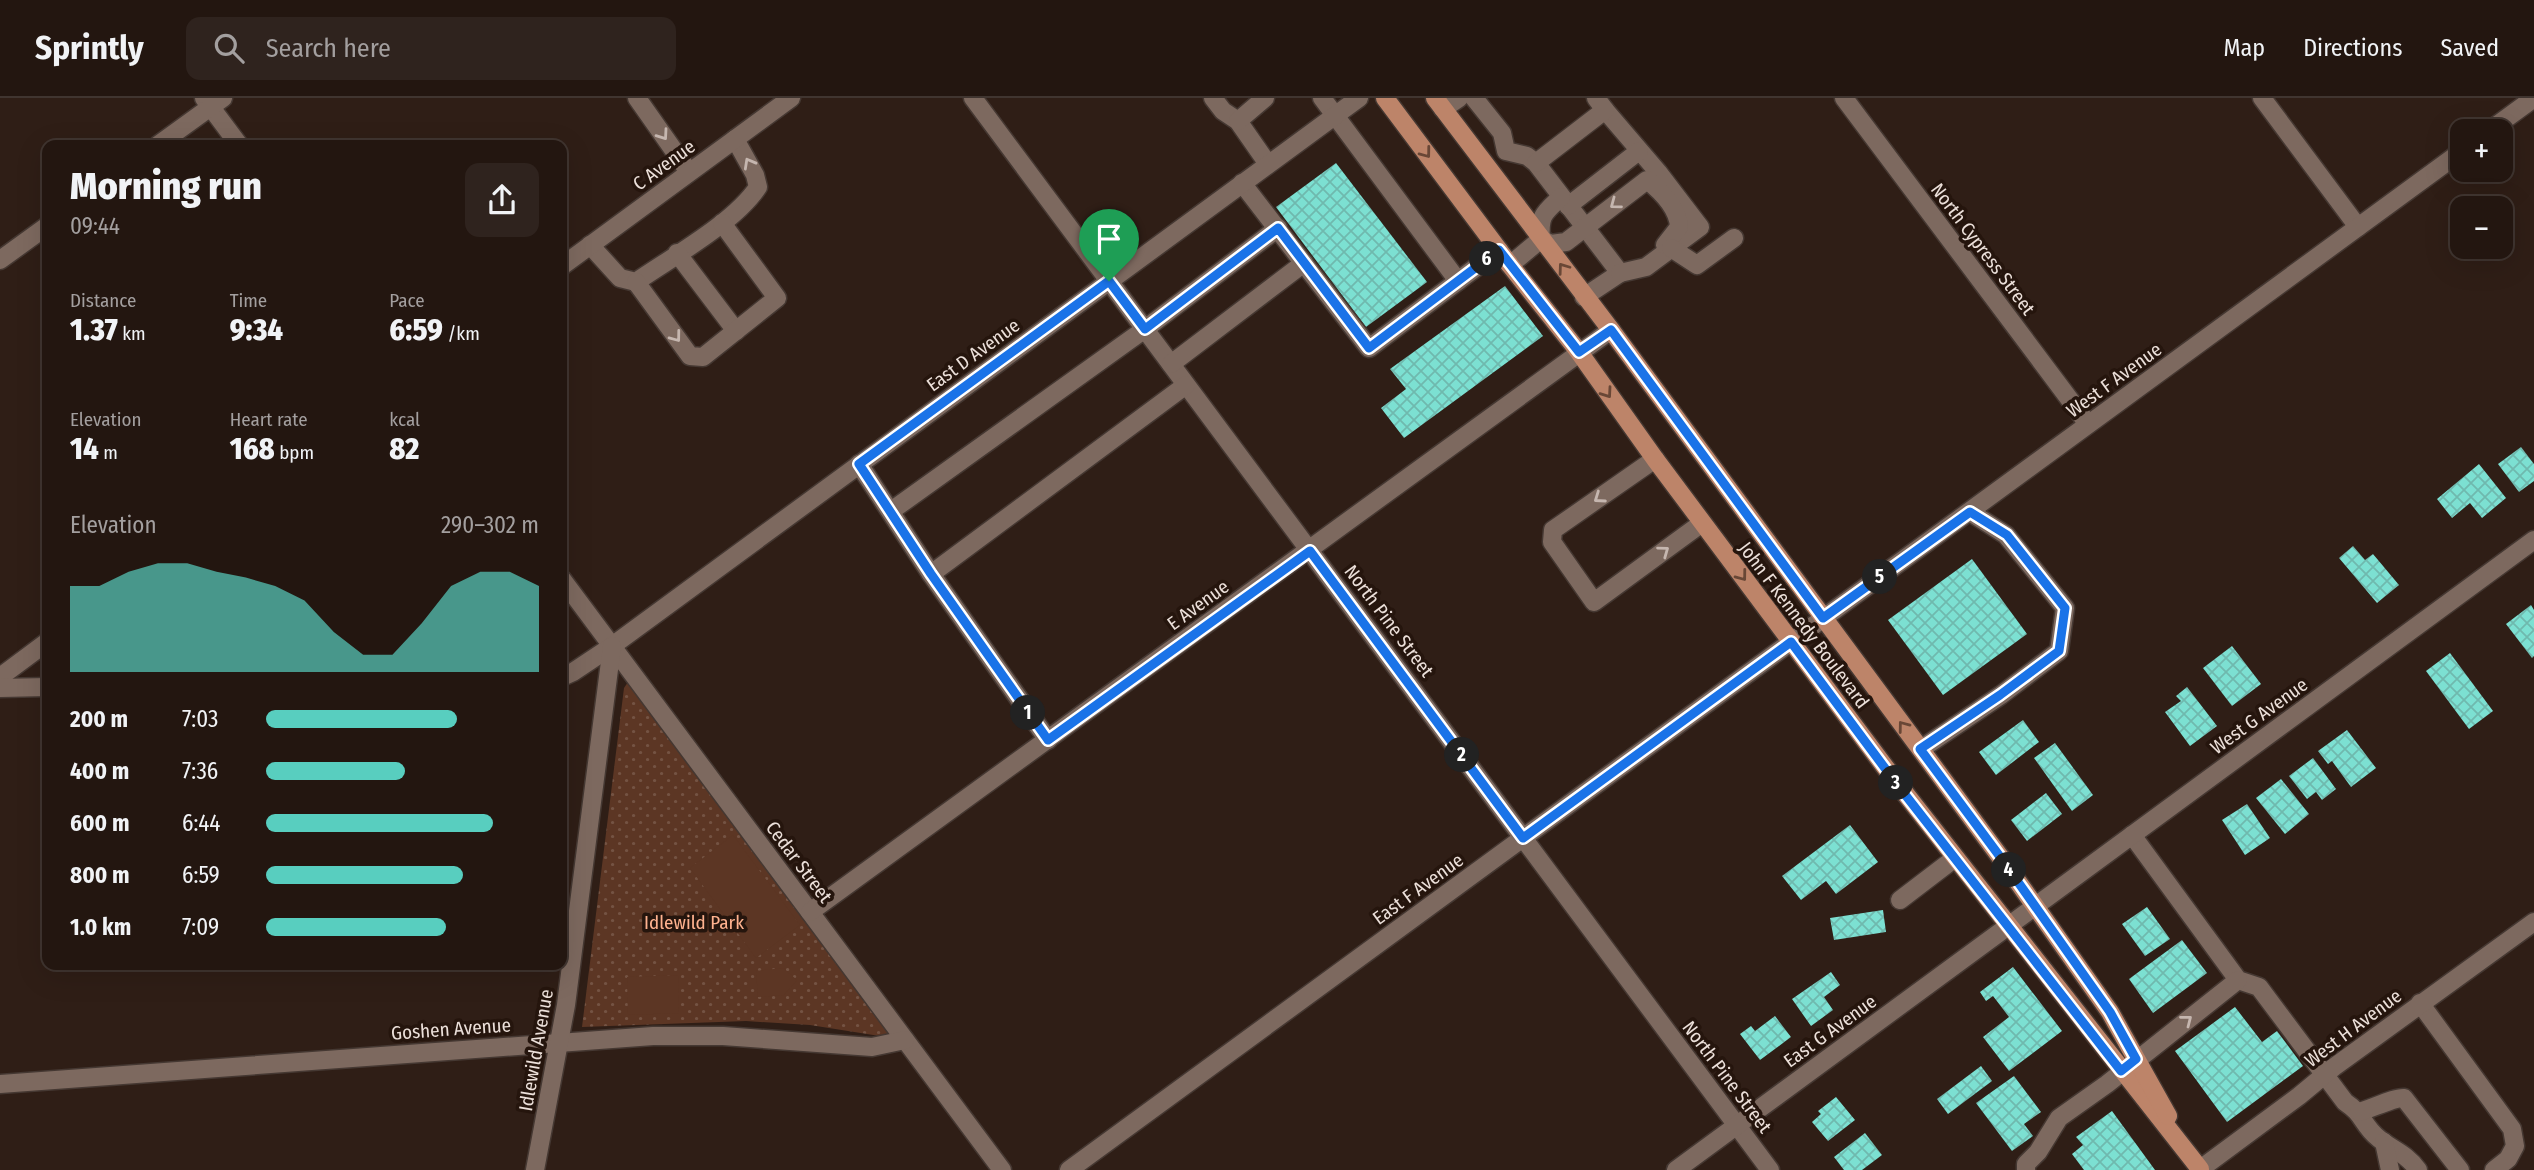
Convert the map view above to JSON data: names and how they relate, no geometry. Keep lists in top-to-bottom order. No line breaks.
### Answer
{"streets":{"main road":["John F Kennedy Boulevard"],"street":["C Avenue","North Cypress Street","East D Avenue","West F Avenue","E Avenue","North Pine Street","West G Avenue","Cedar Street","East F Avenue","West H Avenue","Goshen Avenue","East G Avenue","Idlewild Avenue"]},"crossings":[["North Cypress Street","West F Avenue"],["East D Avenue","North Pine Street"],["East D Avenue","Cedar Street"],["East D Avenue","Idlewild Avenue"],["West F Avenue","John F Kennedy Boulevard"],["West F Avenue","East F Avenue"],["E Avenue","North Pine Street"],["E Avenue","John F Kennedy Boulevard"],["E Avenue","Cedar Street"],["North Pine Street","East F Avenue"],["North Pine Street","East G Avenue"],["John F Kennedy Boulevard","West G Avenue"],["John F Kennedy Boulevard","East F Avenue"],["John F Kennedy Boulevard","West H Avenue"],["John F Kennedy Boulevard","East G Avenue"],["West G Avenue","East G Avenue"],["Cedar Street","Goshen Avenue"],["Cedar Street","Idlewild Avenue"],["Goshen Avenue","Idlewild Avenue"]],"parks":["Idlewild Park"],"page":{"header":"Sprintly","search":"Search here","nav":["Map","Directions","Saved"],"map_buttons":["+","−"],"heading":["Morning run","09:44"],"pins":["6","5","1","2","3","4"],"stats":[["Distance","1.37 km"],["Time","9:34"],["Pace","6:59 /km"],["Elevation","14 m"],["Heart rate","168 bpm"],["kcal","82"]],"chart":["Elevation","290–302 m"],"list":[{"name":"200 m","note":"7:03"},{"name":"400 m","note":"7:36"},{"name":"600 m","note":"6:44"},{"name":"800 m","note":"6:59"},{"name":"1.0 km","note":"7:09"}]}}
